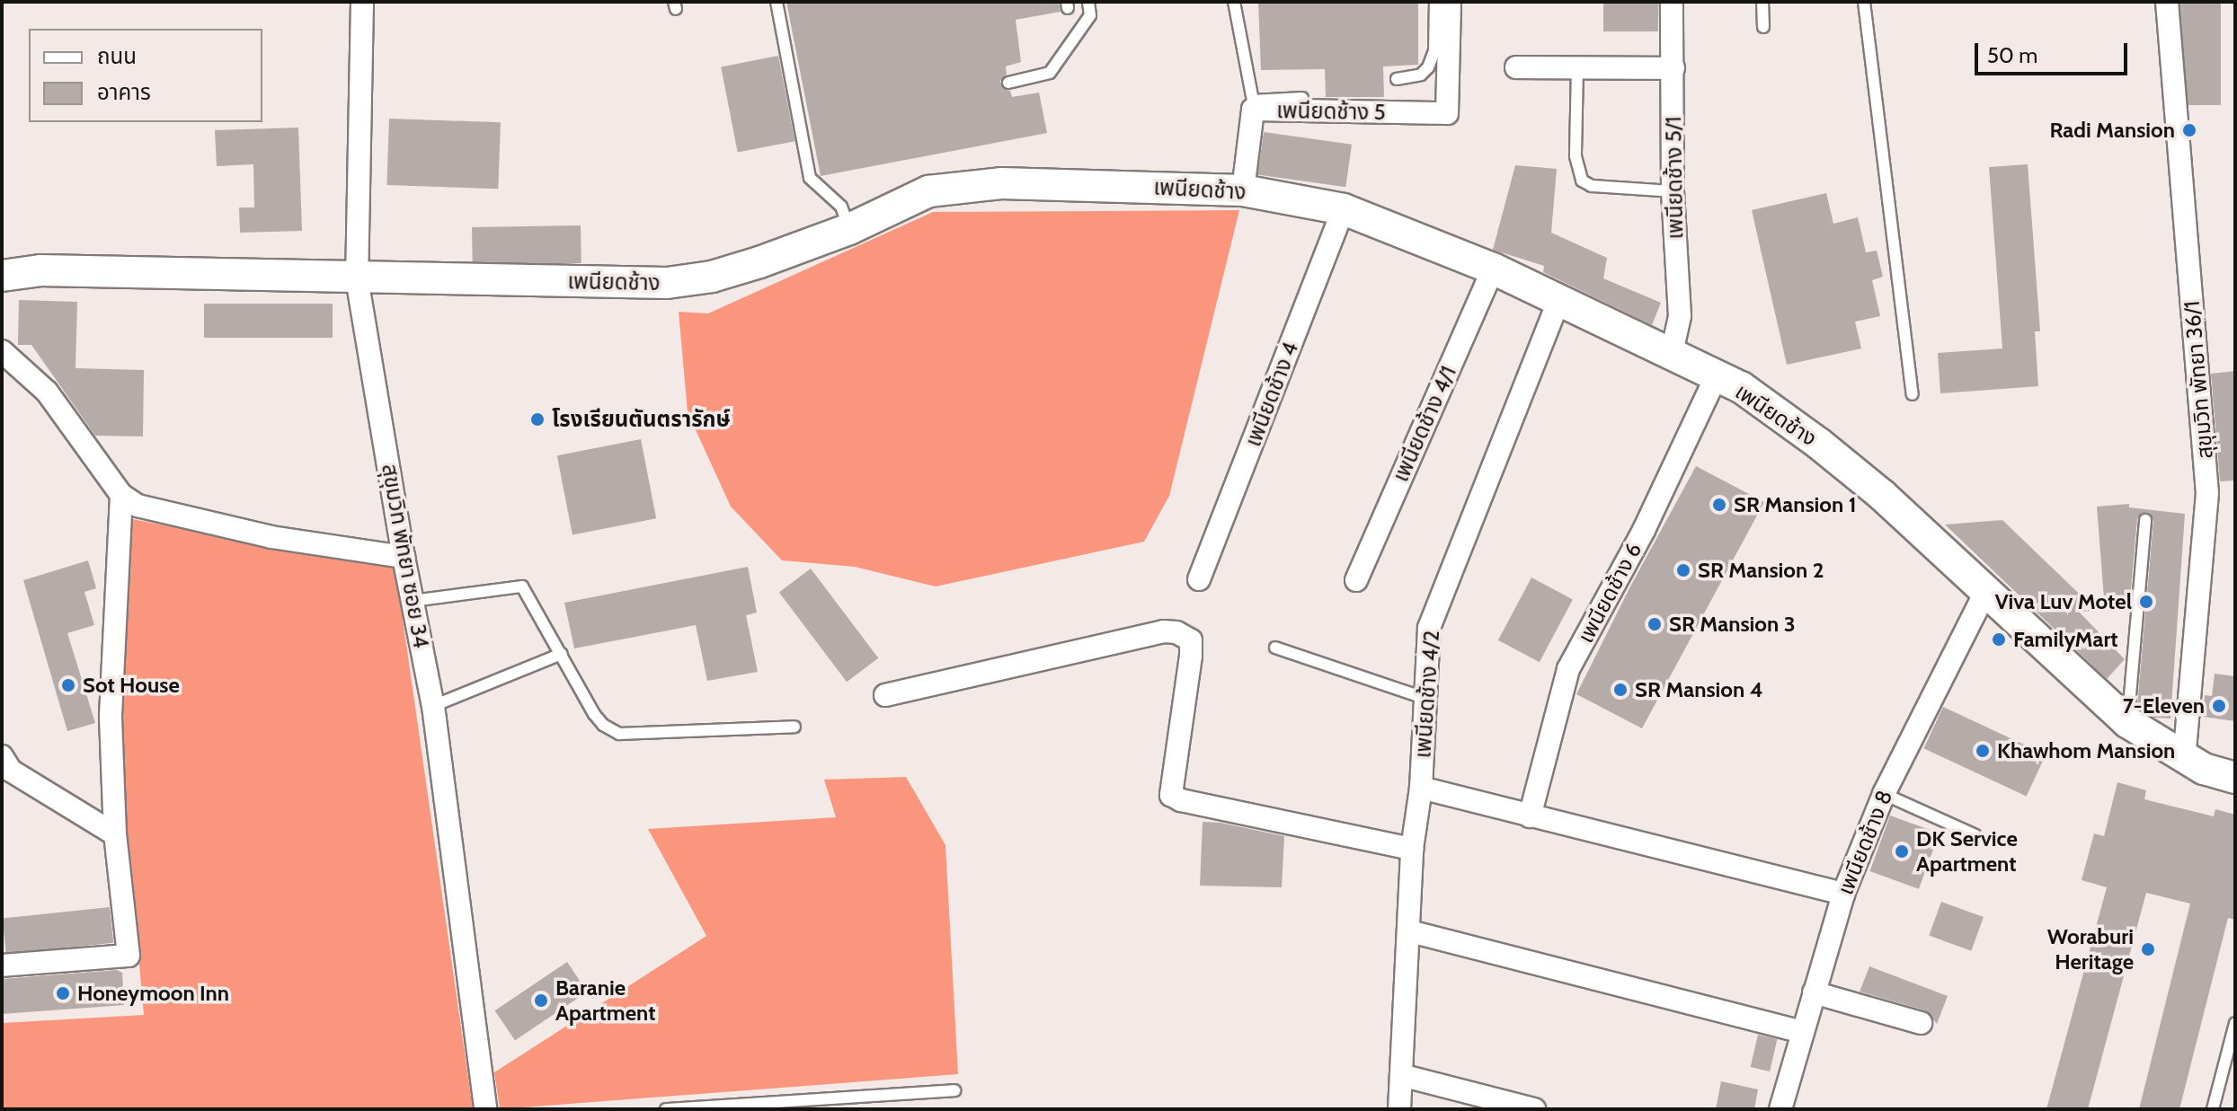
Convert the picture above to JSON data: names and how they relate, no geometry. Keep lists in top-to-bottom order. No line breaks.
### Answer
{"streets":{"street":["เพนียดช้าง 5","เพนียดช้าง 5/1","เพนียดช้าง","สุขุมวิท พัทยา 36/1","เพนียดช้าง 4","เพนียดช้าง 4/1","สุขุมวิท พัทยา ซอย 34","เพนียดช้าง 6","เพนียดช้าง 4/2","เพนียดช้าง 8"]},"crossings":[["เพนียดช้าง 5","เพนียดช้าง"],["เพนียดช้าง 5/1","เพนียดช้าง"],["เพนียดช้าง","สุขุมวิท พัทยา 36/1"],["เพนียดช้าง","เพนียดช้าง 4"],["เพนียดช้าง","เพนียดช้าง 4/1"],["เพนียดช้าง","สุขุมวิท พัทยา ซอย 34"],["เพนียดช้าง","เพนียดช้าง 6"],["เพนียดช้าง","เพนียดช้าง 4/2"],["เพนียดช้าง","เพนียดช้าง 8"]],"places":["Radi Mansion","โรงเรียนตันตรารักษ์","SR Mansion 1","SR Mansion 2","Viva Luv Motel","SR Mansion 3","FamilyMart","Sot House","SR Mansion 4","7-Eleven","Khawhom Mansion","DK Service Apartment","Woraburi Heritage","Honeymoon Inn","Baranie Apartment"],"legend":["ถนน","อาคาร"],"scale_bar":"50 m"}
